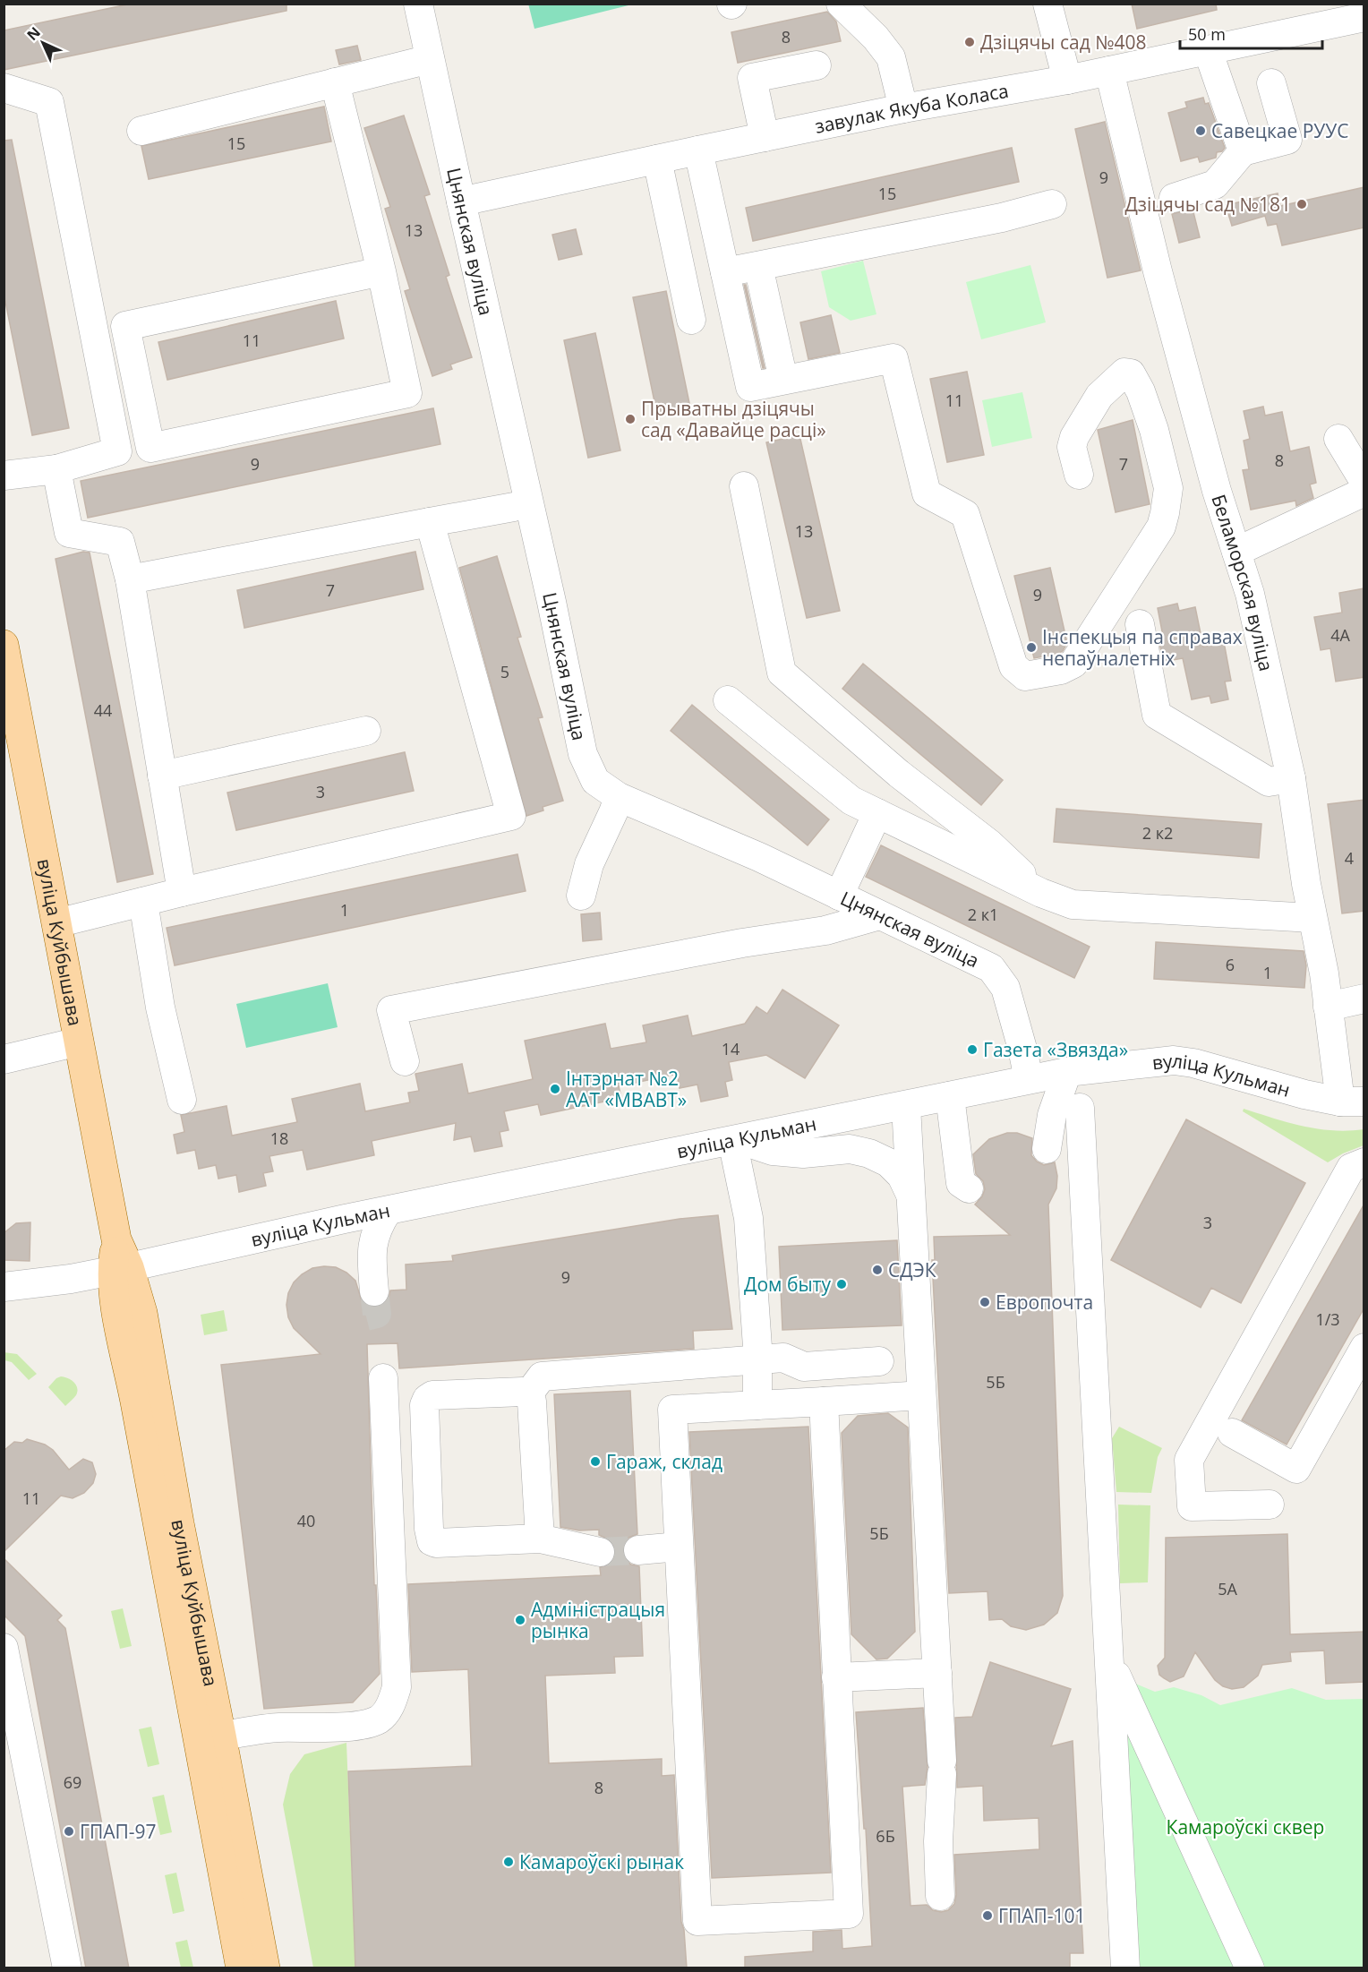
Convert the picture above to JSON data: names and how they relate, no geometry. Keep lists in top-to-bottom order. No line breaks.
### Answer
{"streets":{"main road":["вуліца Куйбышава"],"street":["завулак Якуба Коласа","Цнянская вуліца","Беламорская вуліца","вуліца Кульман"]},"crossings":[["завулак Якуба Коласа","Цнянская вуліца"],["завулак Якуба Коласа","Беламорская вуліца"],["Цнянская вуліца","вуліца Кульман"],["Беламорская вуліца","вуліца Кульман"],["вуліца Куйбышава","вуліца Кульман"]],"parks":["Камароўскі сквер"],"places":["Дзіцячы сад №408","Савецкае РУУС","Дзіцячы сад №181","Прыватны дзіцячы сад «Давайце расці»","Інспекцыя па справах непаўналетніх","Газета «Звязда»","Інтэрнат №2 ААТ «МВАВТ»","СДЭК","Дом быту","Европочта","Гараж, склад","Адміністрацыя рынка","ГПАП-97","Камароўскі рынак","ГПАП-101"],"house_numbers":["8","15","9","15","13","11","11","8","9","7","13","7","9","4А","5","44","3","2 к2","4","1","2 к1","6","1","14","18","3","9","1/3","5Б","11","40","5Б","5А","69","8","6Б"],"scale_bar":"50 m","north":"top left"}
